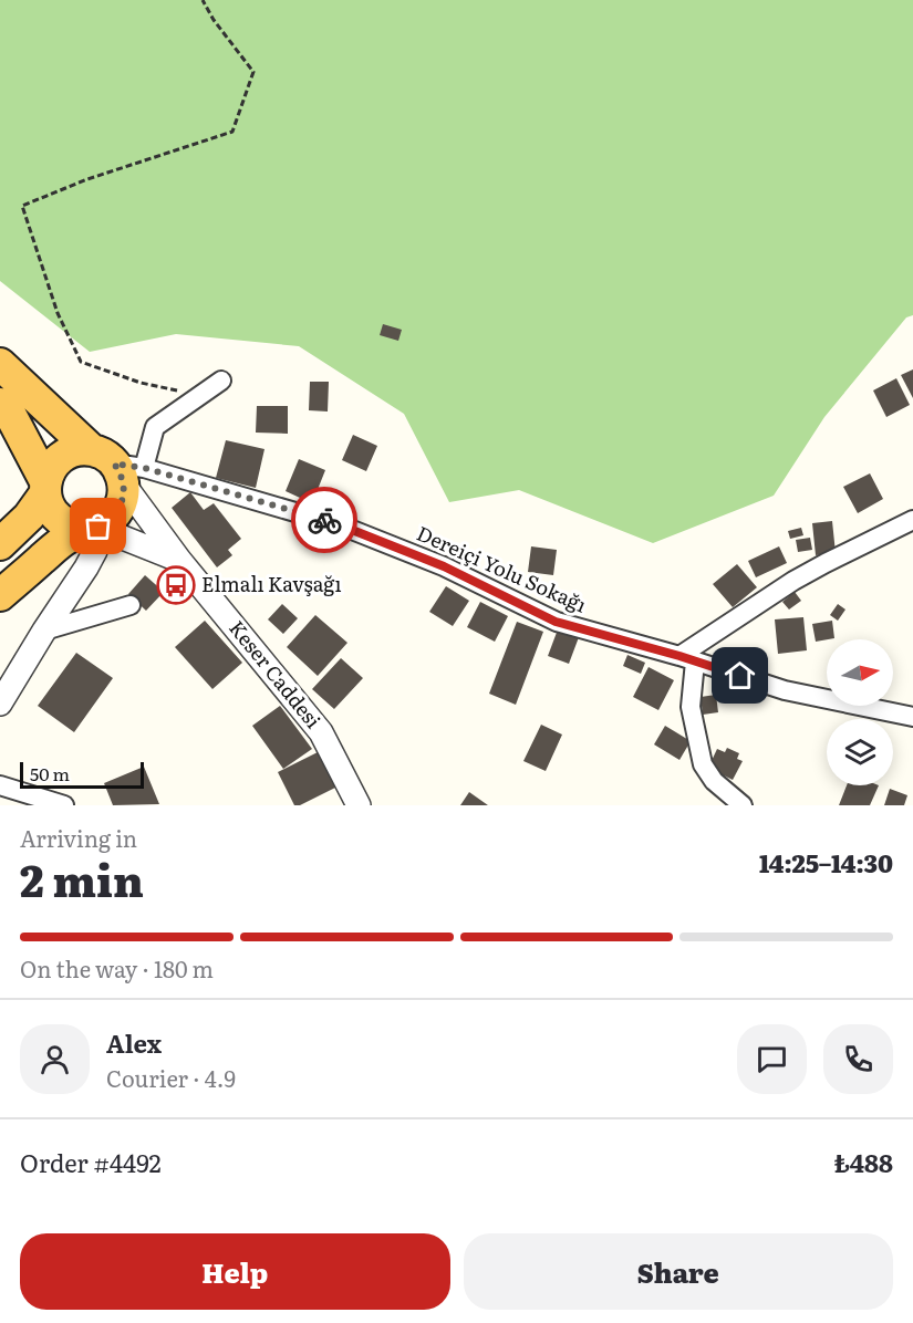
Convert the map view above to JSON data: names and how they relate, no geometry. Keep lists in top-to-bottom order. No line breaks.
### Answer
{"streets":{"street":["Dereiçi Yolu Sokağı","Keser Caddesi"]},"crossings":[["Dereiçi Yolu Sokağı","Keser Caddesi"]],"places":{"bus stop":["Elmalı Kavşağı"]},"scale_bar":"50 m","north":"right","page":{"scale":"50 m","heading":["2 min","Arriving in","14:25–14:30"],"panel":["Alex","Courier · 4.9","Order #4492","₺488"],"bar":"On the way · 180 m","buttons":["Help","Share"]}}
